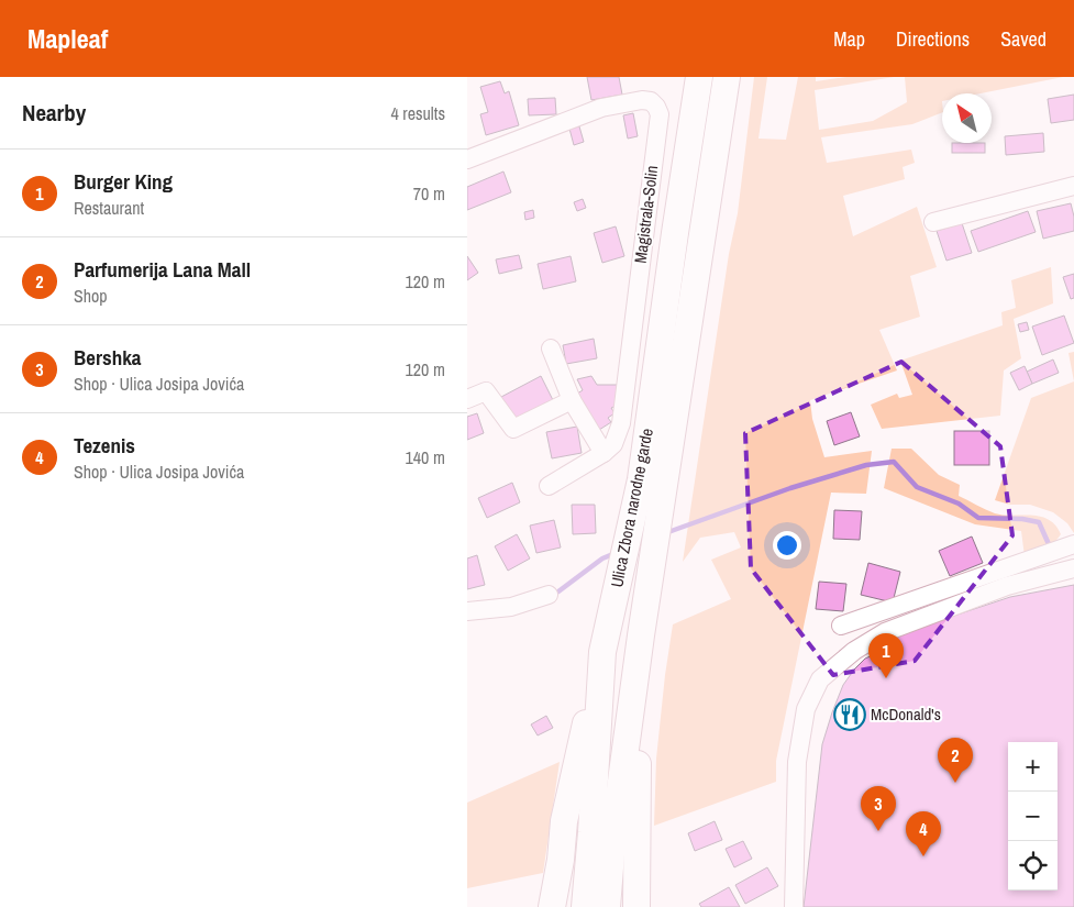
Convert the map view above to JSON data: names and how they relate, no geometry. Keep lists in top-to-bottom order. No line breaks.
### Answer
{"streets":{"highway":["Ulica Zbora narodne garde"],"street":["Magistrala-Solin"]},"places":{"restaurant":["McDonald's"]},"north":"top left","page":{"header":"Mapleaf","nav":["Map","Directions","Saved"],"heading":["Nearby","4 results"],"list":[{"mark":"1","name":"Burger King","note":"Restaurant","value":"70 m"},{"mark":"2","name":"Parfumerija Lana Mall","note":"Shop","value":"120 m"},{"mark":"3","name":"Bershka","note":"Shop · Ulica Josipa Jovića","value":"120 m"},{"mark":"4","name":"Tezenis","note":"Shop · Ulica Josipa Jovića","value":"140 m"}],"pins":["1","2","3","4"],"map_buttons":["+","−"]}}
